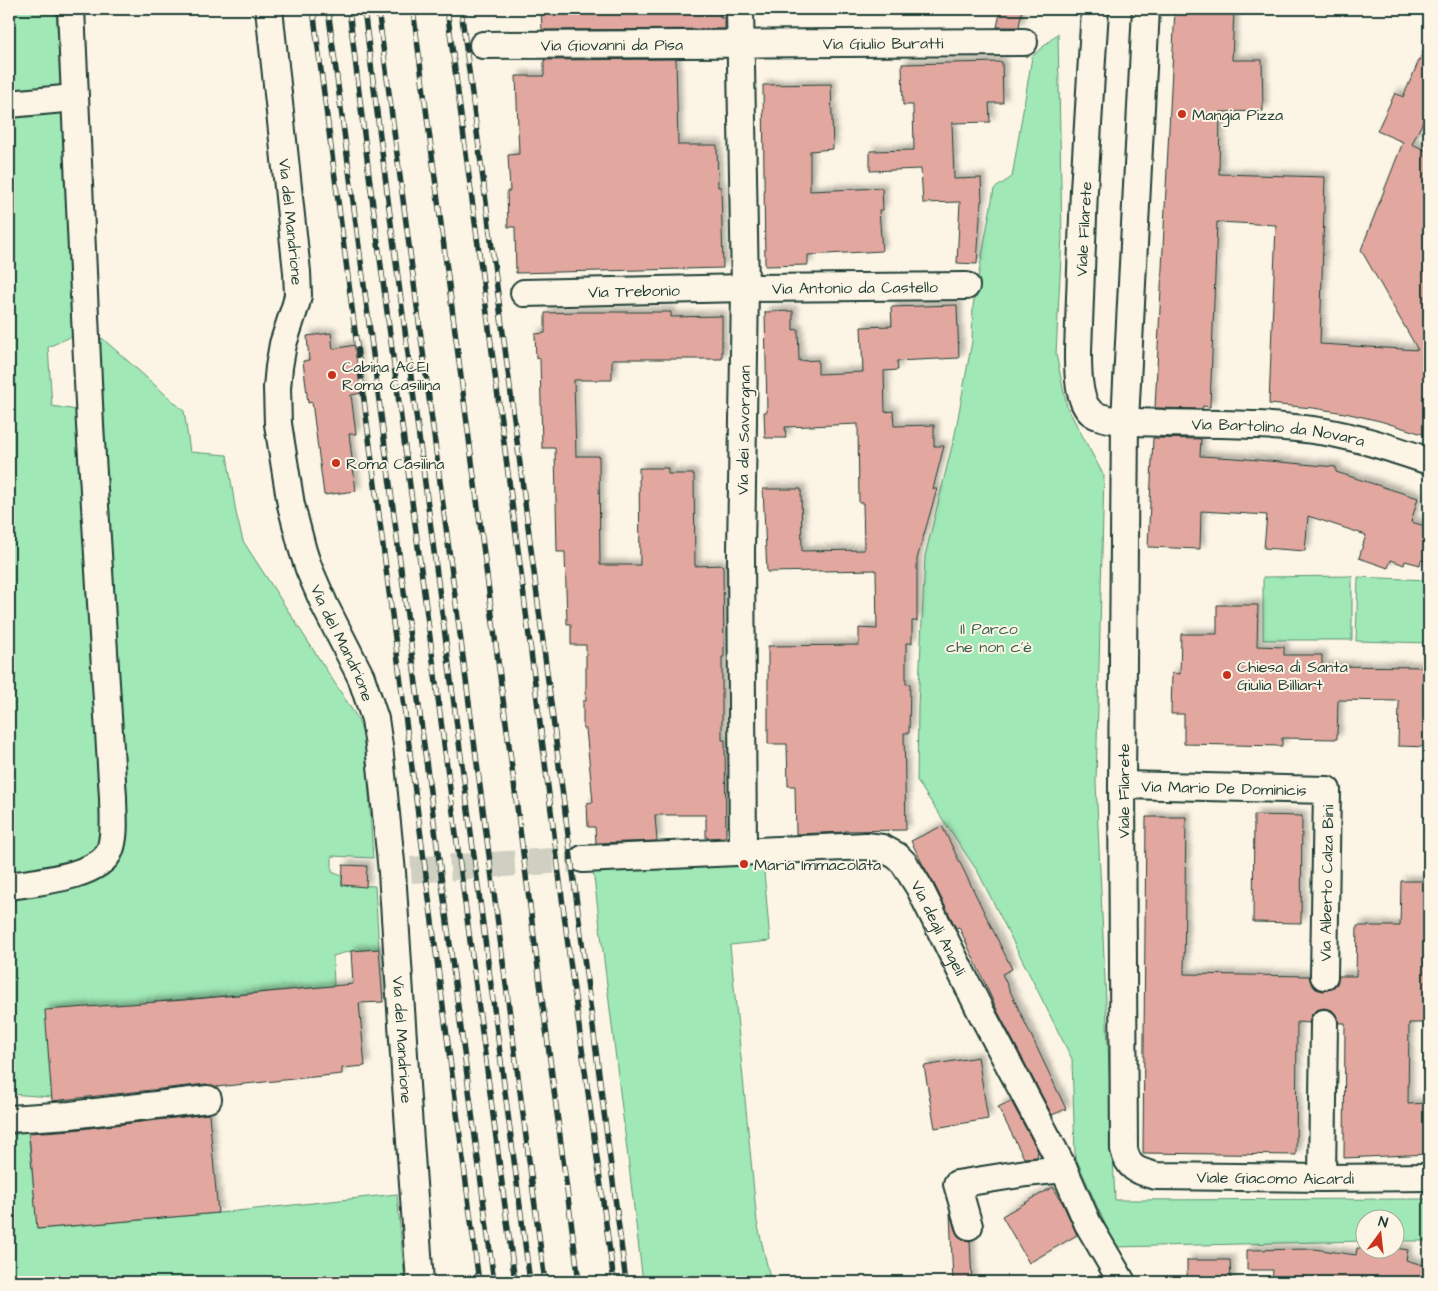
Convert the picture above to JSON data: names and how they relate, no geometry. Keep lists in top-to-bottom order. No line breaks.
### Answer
{"streets":{"street":["Via Giulio Buratti","Via Giovanni da Pisa","Via del Mandrione","Viale Filarete","Via Antonio da Castello","Via Trebonio","Via dei Savorgnan","Via Bartolino da Novara","Via Mario De Dominicis","Via Alberto Calza Bini","Via degli Angeli","Viale Giacomo Aicardi"]},"crossings":[["Via Giulio Buratti","Via Giovanni da Pisa"],["Via Giulio Buratti","Via dei Savorgnan"],["Via Giovanni da Pisa","Via dei Savorgnan"],["Viale Filarete","Via Bartolino da Novara"],["Viale Filarete","Via Mario De Dominicis"],["Viale Filarete","Viale Giacomo Aicardi"],["Via Antonio da Castello","Via Trebonio"],["Via Antonio da Castello","Via dei Savorgnan"],["Via Trebonio","Via dei Savorgnan"],["Via dei Savorgnan","Via degli Angeli"],["Via Mario De Dominicis","Via Alberto Calza Bini"]],"parks":["Il Parco che non c'è"],"places":["Mangia Pizza","Cabina ACEI Roma Casilina","Roma Casilina","Chiesa di Santa Giulia Billiart","Maria Immacolata"],"north":"top"}
